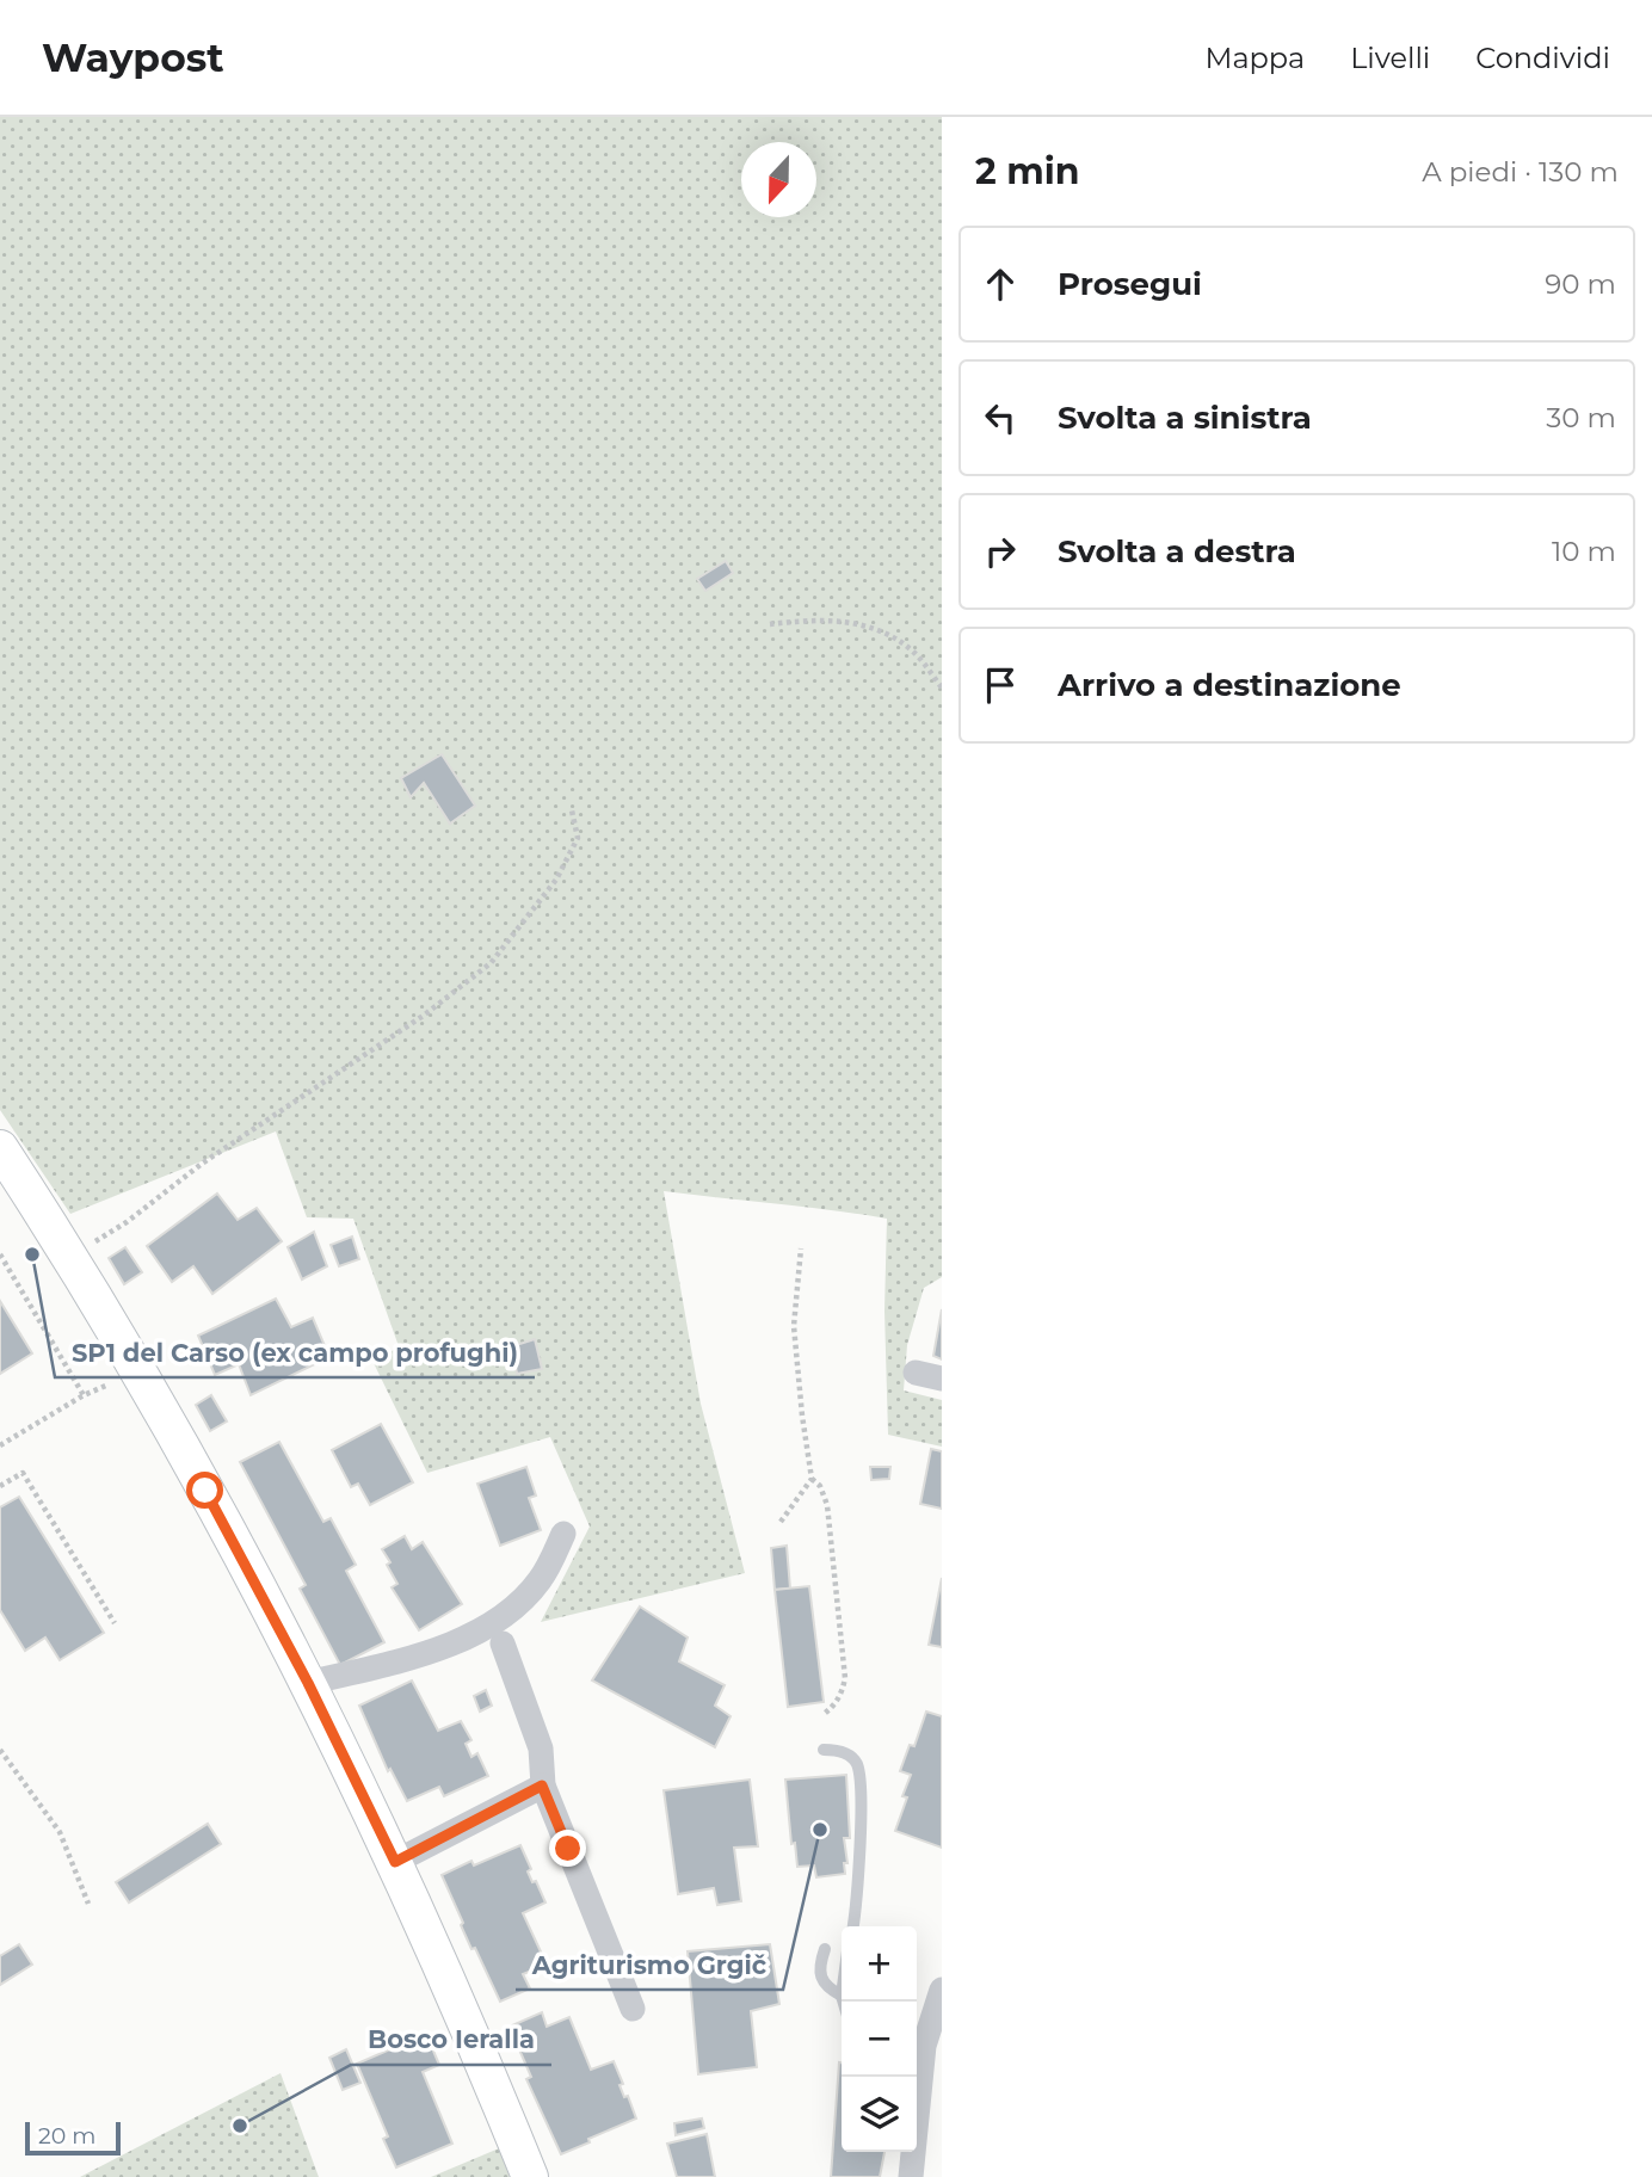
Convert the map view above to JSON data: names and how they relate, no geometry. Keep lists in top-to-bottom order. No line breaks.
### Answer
{"places":["SP1 del Carso (ex campo profughi)","Agriturismo Grgič","Bosco Ieralla"],"scale_bar":"20 m","north":"bottom","page":{"header":"Waypost","nav":["Mappa","Livelli","Condividi"],"heading":["2 min","A piedi · 130 m"],"list":[["Prosegui","90 m"],["Svolta a sinistra","30 m"],["Svolta a destra","10 m"],"Arrivo a destinazione"],"map_buttons":["+","−"],"scale":"20 m"}}
